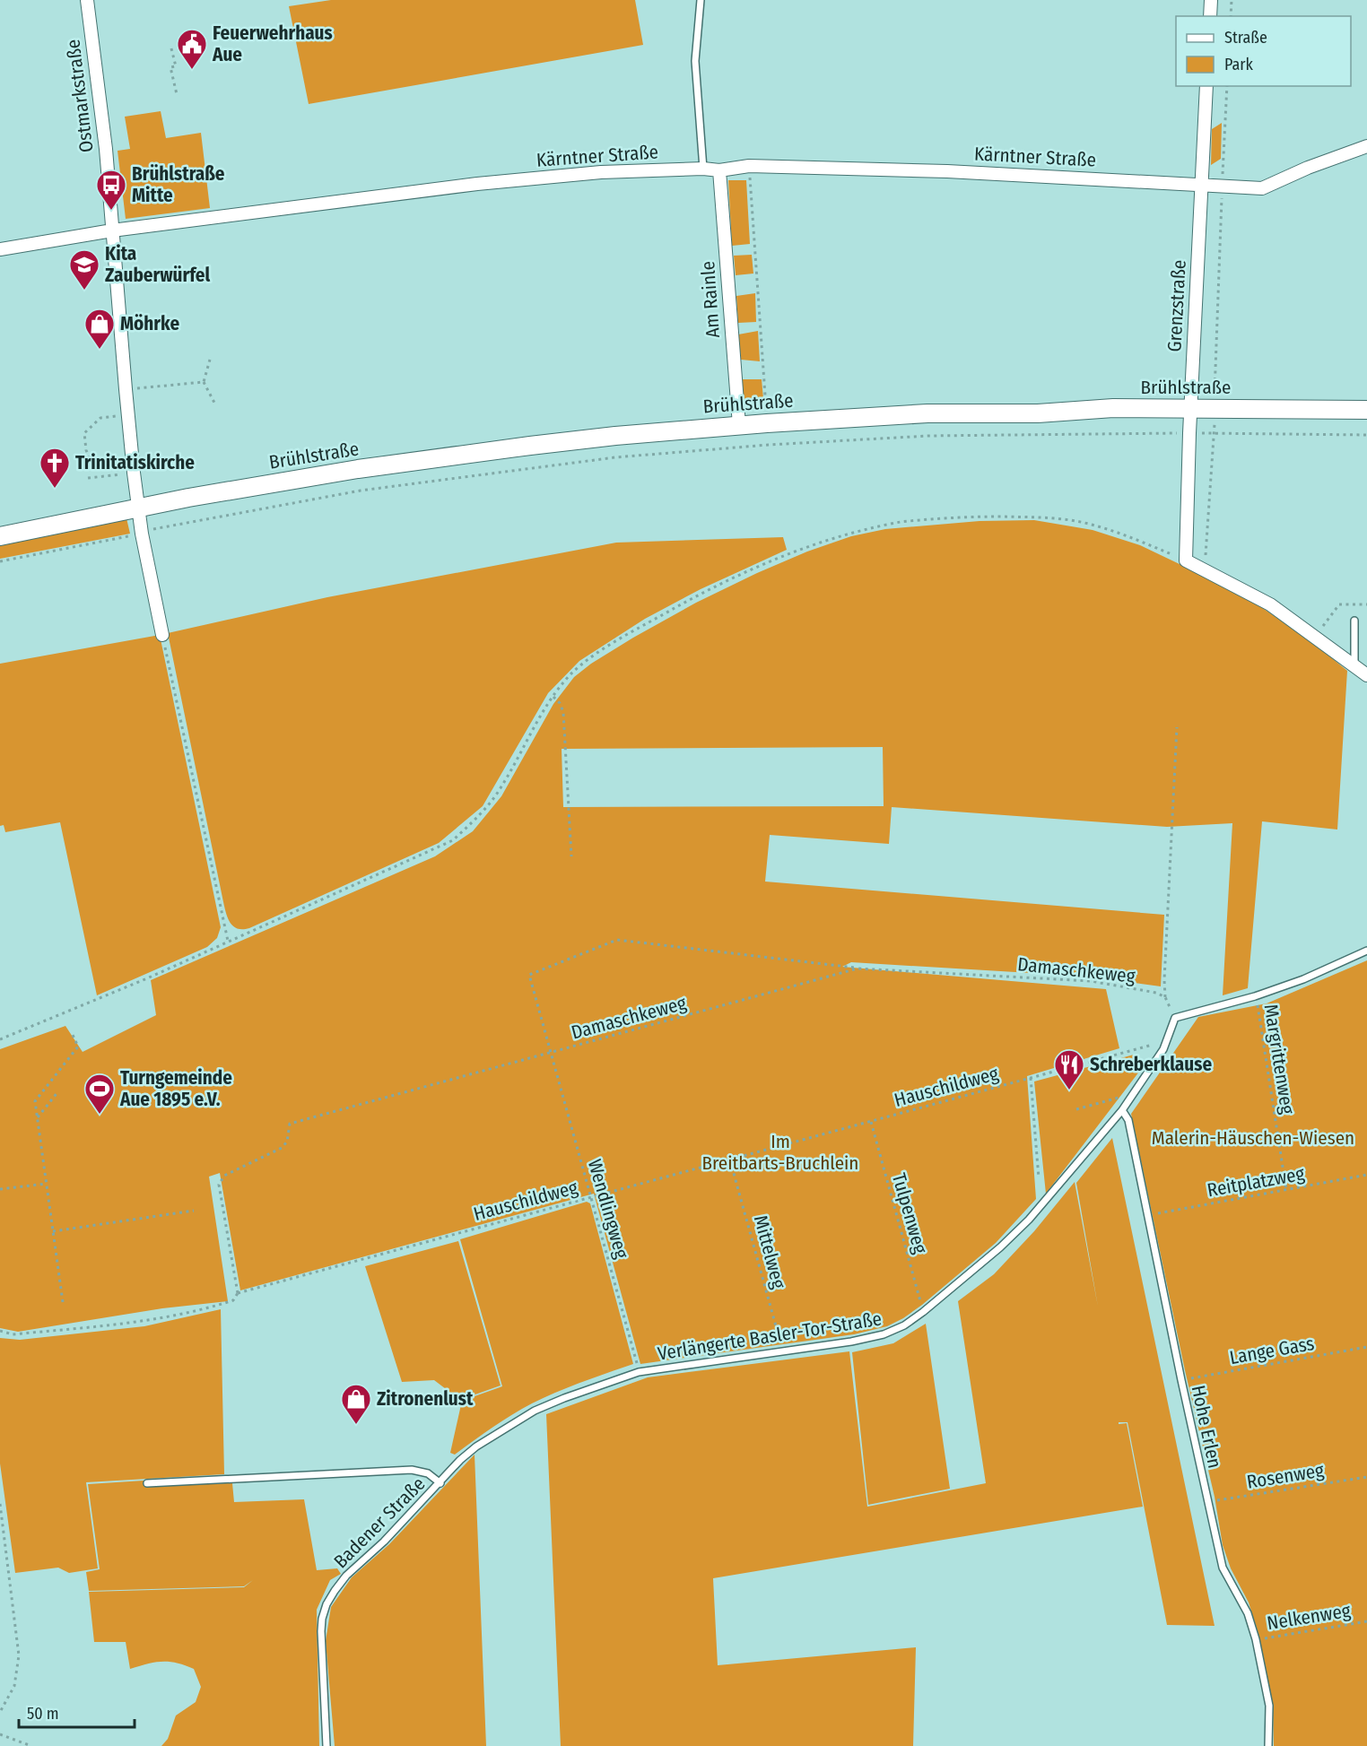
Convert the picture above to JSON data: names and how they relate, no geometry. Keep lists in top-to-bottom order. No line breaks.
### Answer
{"streets":{"street":["Ostmarkstraße","Kärntner Straße","Am Rainle","Grenzstraße","Brühlstraße"],"lane":["Verlängerte Basler-Tor-Straße","Hohe Erlen","Badener Straße"],"path":["Damaschkeweg","Margrittenweg","Hauschildweg","Reitplatzweg","Wendlingweg","Tulpenweg","Mittelweg","Lange Gass","Rosenweg","Nelkenweg"]},"crossings":[["Ostmarkstraße","Kärntner Straße"],["Ostmarkstraße","Brühlstraße"],["Kärntner Straße","Am Rainle"],["Kärntner Straße","Grenzstraße"],["Am Rainle","Brühlstraße"],["Grenzstraße","Brühlstraße"],["Damaschkeweg","Hauschildweg"],["Damaschkeweg","Wendlingweg"],["Margrittenweg","Reitplatzweg"],["Hauschildweg","Wendlingweg"],["Hauschildweg","Tulpenweg"],["Hauschildweg","Mittelweg"],["Hauschildweg","Verlängerte Basler-Tor-Straße"],["Reitplatzweg","Hohe Erlen"],["Wendlingweg","Verlängerte Basler-Tor-Straße"],["Tulpenweg","Verlängerte Basler-Tor-Straße"],["Mittelweg","Verlängerte Basler-Tor-Straße"],["Verlängerte Basler-Tor-Straße","Hohe Erlen"],["Verlängerte Basler-Tor-Straße","Badener Straße"],["Lange Gass","Hohe Erlen"],["Hohe Erlen","Rosenweg"],["Hohe Erlen","Nelkenweg"]],"parks":["Malerin-Häuschen-Wiesen","Im Breitbarts-Bruchlein"],"places":{"public building":["Feuerwehrhaus Aue"],"bus stop":["Brühlstraße Mitte"],"school or university":["Kita Zauberwürfel"],"shop":["Möhrke","Zitronenlust"],"church":["Trinitatiskirche"],"restaurant":["Schreberklause"],"sports":["Turngemeinde Aue 1895 e.V."]},"legend":["Straße","Park"],"scale_bar":"50 m"}
